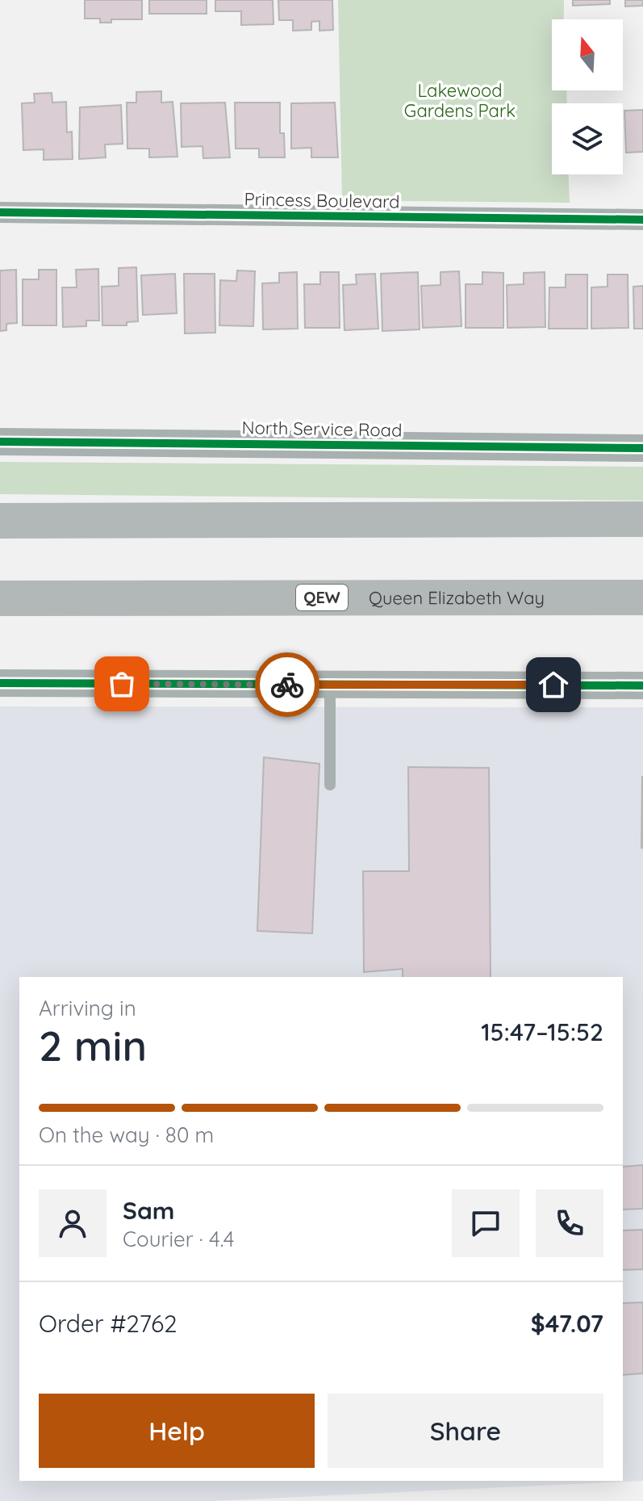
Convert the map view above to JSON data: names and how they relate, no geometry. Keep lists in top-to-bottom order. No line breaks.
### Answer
{"streets":{"highway":["Queen Elizabeth Way","QEW"],"street":["Princess Boulevard","North Service Road"]},"parks":["Lakewood Gardens Park"],"north":"top","page":{"heading":["2 min","Arriving in","15:47–15:52"],"panel":["Sam","Courier · 4.4","Order #2762","$47.07"],"bar":"On the way · 80 m","buttons":["Help","Share"]}}
